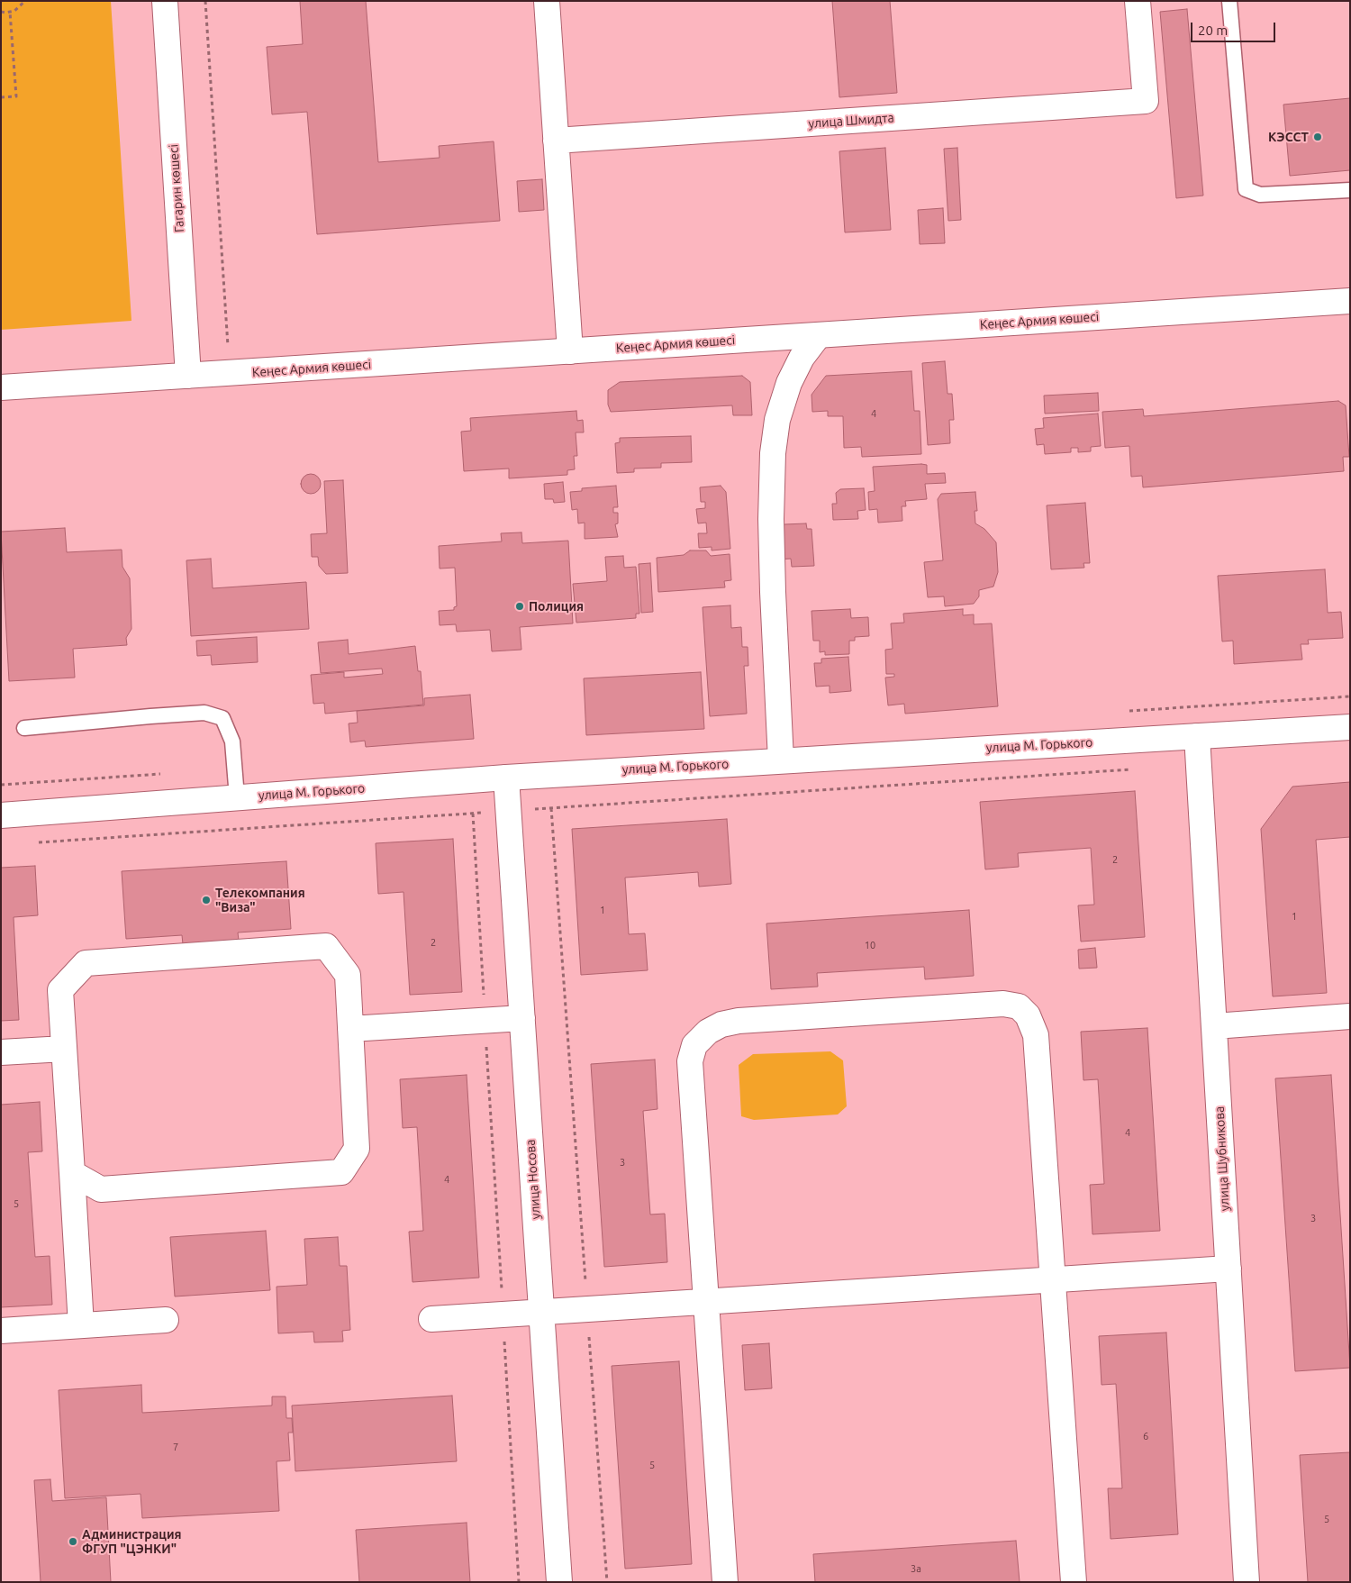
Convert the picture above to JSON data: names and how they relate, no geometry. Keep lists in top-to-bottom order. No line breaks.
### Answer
{"streets":{"street":["улица Шмидта","Гагарин көшесі","Кеңес Армия көшесі","улица М. Горького","улица Шубникова","улица Носова"]},"crossings":[["Гагарин көшесі","Кеңес Армия көшесі"],["улица М. Горького","улица Шубникова"],["улица М. Горького","улица Носова"]],"places":["КЭССТ","Полиция","Телекомпания \"Виза\"","Администрация ФГУП \"ЦЭНКИ\""],"house_numbers":["4","2","1","1","2","10","4","3","4","5","3","6","7","5","5","3а"],"scale_bar":"20 m"}
